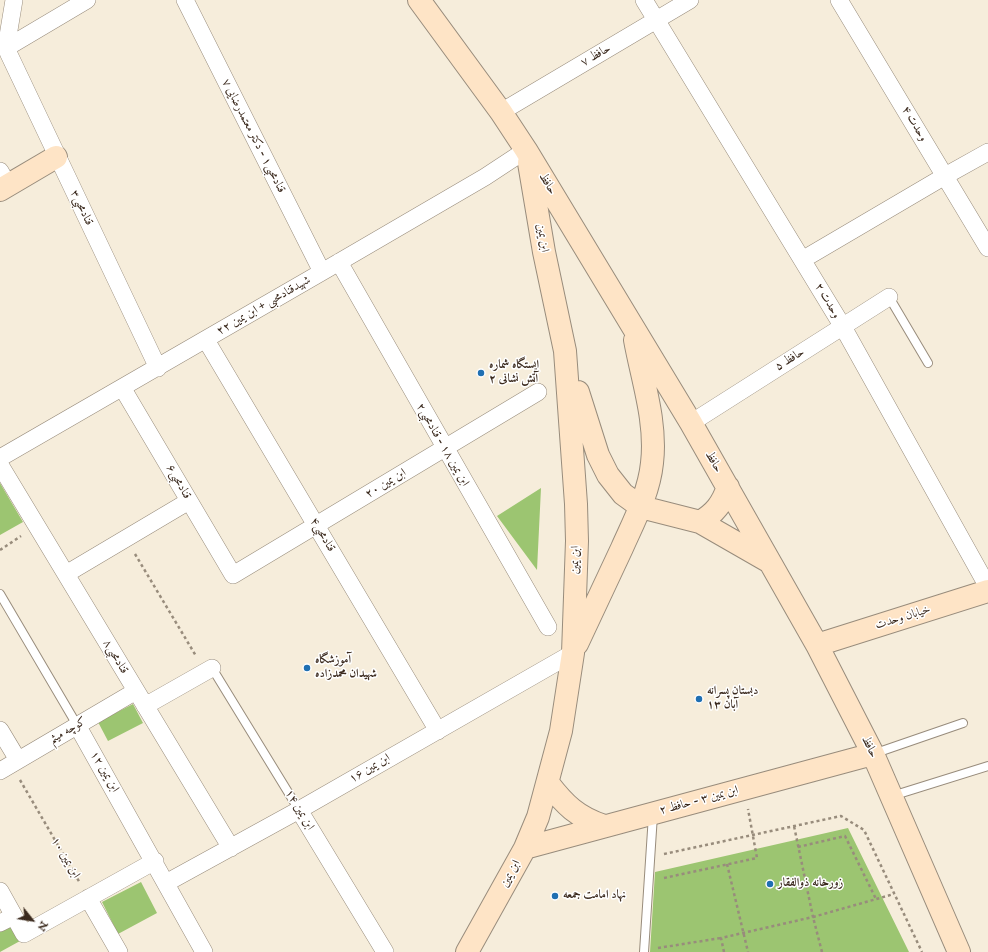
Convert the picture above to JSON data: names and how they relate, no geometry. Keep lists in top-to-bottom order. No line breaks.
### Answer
{"streets":{"main road":["حافظ","ابن یمین","خیابان وحدت","ابن یمین ۳ - حافظ ۲"],"street":["حافظ ۷","وحدت ۴","قنادمحبی۱ - دکتر معتمدرضایی ۷","قنادمحبی۳","وحدت ۲","شهیدقنادمحبی + ابن یمین ۲۲","حافظ ۵","ابن یمین ۱۸ - قنادمحبی۲","قنادمحبی۶","ابن یمین ۲۰","قنادمحبی۴","قنادمحبی۸","کوچه میثم","ابن یمین ۱۶","ابن یمین ۱۲","ابن یمین ۱۴"],"path":["ابن یمین ۱۰"]},"crossings":[["حافظ ۷","حافظ"],["حافظ ۷","وحدت ۲"],["قنادمحبی۱ - دکتر معتمدرضایی ۷","شهیدقنادمحبی + ابن یمین ۲۲"],["حافظ","ابن یمین"],["حافظ","شهیدقنادمحبی + ابن یمین ۲۲"],["حافظ","حافظ ۵"],["حافظ","خیابان وحدت"],["حافظ","ابن یمین ۳ - حافظ ۲"],["قنادمحبی۳","شهیدقنادمحبی + ابن یمین ۲۲"],["ابن یمین","شهیدقنادمحبی + ابن یمین ۲۲"],["ابن یمین","ابن یمین ۱۶"],["ابن یمین","ابن یمین ۳ - حافظ ۲"],["وحدت ۲","حافظ ۵"],["شهیدقنادمحبی + ابن یمین ۲۲","ابن یمین ۱۸ - قنادمحبی۲"],["شهیدقنادمحبی + ابن یمین ۲۲","قنادمحبی۶"],["شهیدقنادمحبی + ابن یمین ۲۲","قنادمحبی۴"],["ابن یمین ۱۸ - قنادمحبی۲","ابن یمین ۲۰"],["قنادمحبی۶","ابن یمین ۲۰"],["ابن یمین ۲۰","قنادمحبی۴"],["قنادمحبی۴","ابن یمین ۱۶"],["قنادمحبی۸","کوچه میثم"],["قنادمحبی۸","ابن یمین ۱۶"],["کوچه میثم","ابن یمین ۱۲"],["کوچه میثم","ابن یمین ۱۰"],["ابن یمین ۱۶","ابن یمین ۱۲"],["ابن یمین ۱۶","ابن یمین ۱۴"]],"places":["ایستگاه شماره ۲ آتش نشانی","آموزشگاه شهیدان محمدزاده","دبستان پسرانه ۱۳ آبان","زورخانه ذوالفقار","نهاد امامت جمعه"],"north":"bottom right"}
